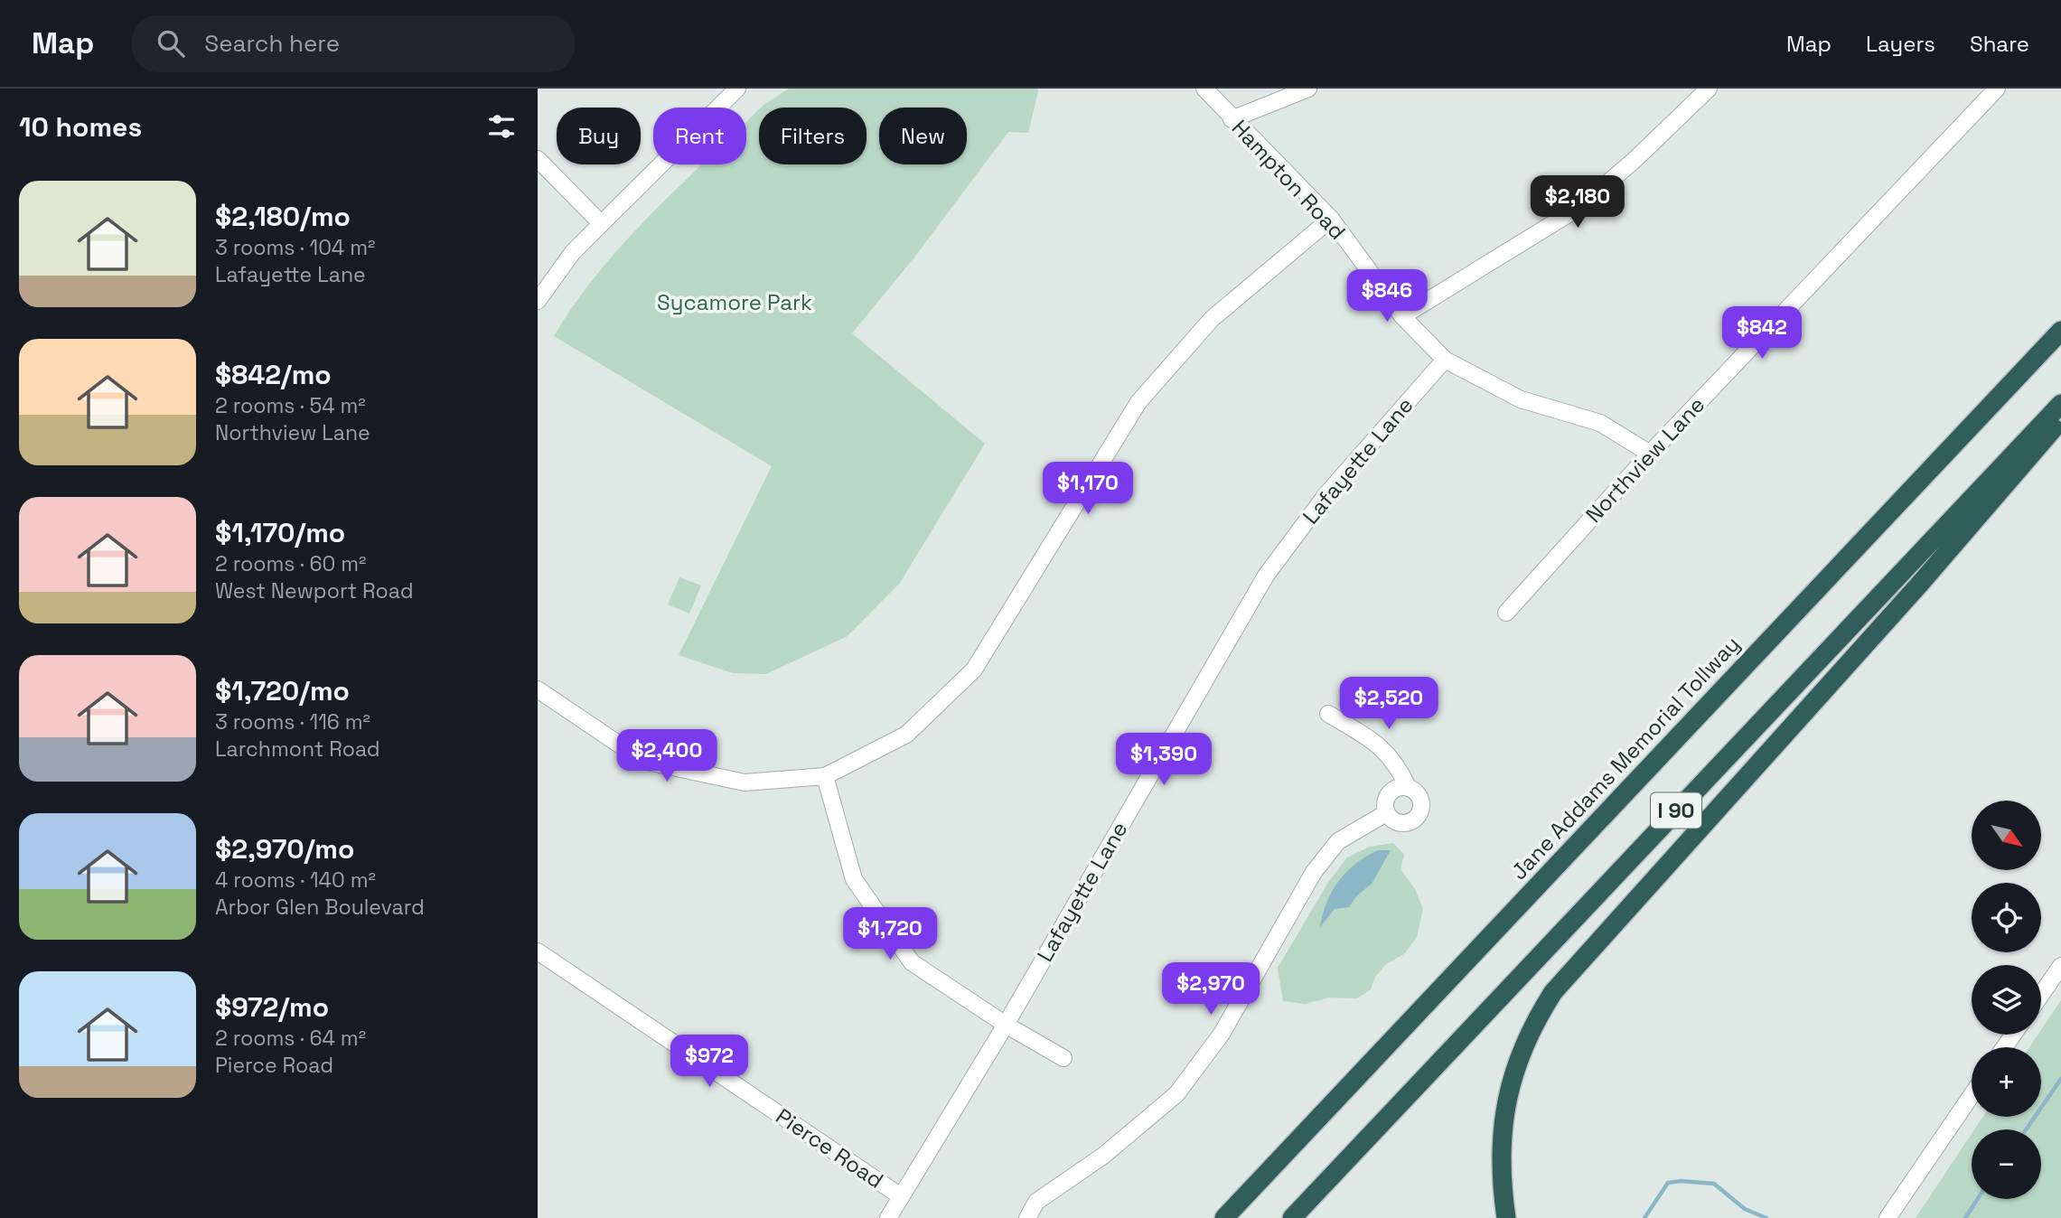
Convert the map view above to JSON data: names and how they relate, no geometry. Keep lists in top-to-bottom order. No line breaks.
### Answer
{"streets":{"highway":["Jane Addams Memorial Tollway","I 90"],"street":["Hampton Road","Northview Lane","Lafayette Lane","Pierce Road"]},"crossings":[["Hampton Road","Northview Lane"],["Hampton Road","Lafayette Lane"],["Lafayette Lane","Pierce Road"]],"parks":["Sycamore Park"],"north":"bottom right","page":{"header":"Map","search":"Search here","nav":["Map","Layers","Share"],"heading":"10 homes","chip":["Buy","Rent","Filters","New"],"list":[{"name":"$2,180/mo","note":"3 rooms · 104 m² · Lafayette Lane"},{"name":"$842/mo","note":"2 rooms · 54 m² · Northview Lane"},{"name":"$1,170/mo","note":"2 rooms · 60 m² · West Newport Road"},{"name":"$1,720/mo","note":"3 rooms · 116 m² · Larchmont Road"},{"name":"$2,970/mo","note":"4 rooms · 140 m² · Arbor Glen Boulevard"},{"name":"$972/mo","note":"2 rooms · 64 m² · Pierce Road"}],"price":["$2,180","$846","$842","$1,170","$2,520","$2,400","$1,390","$1,720","$2,970","$972"],"map_buttons":["+","−"]}}
